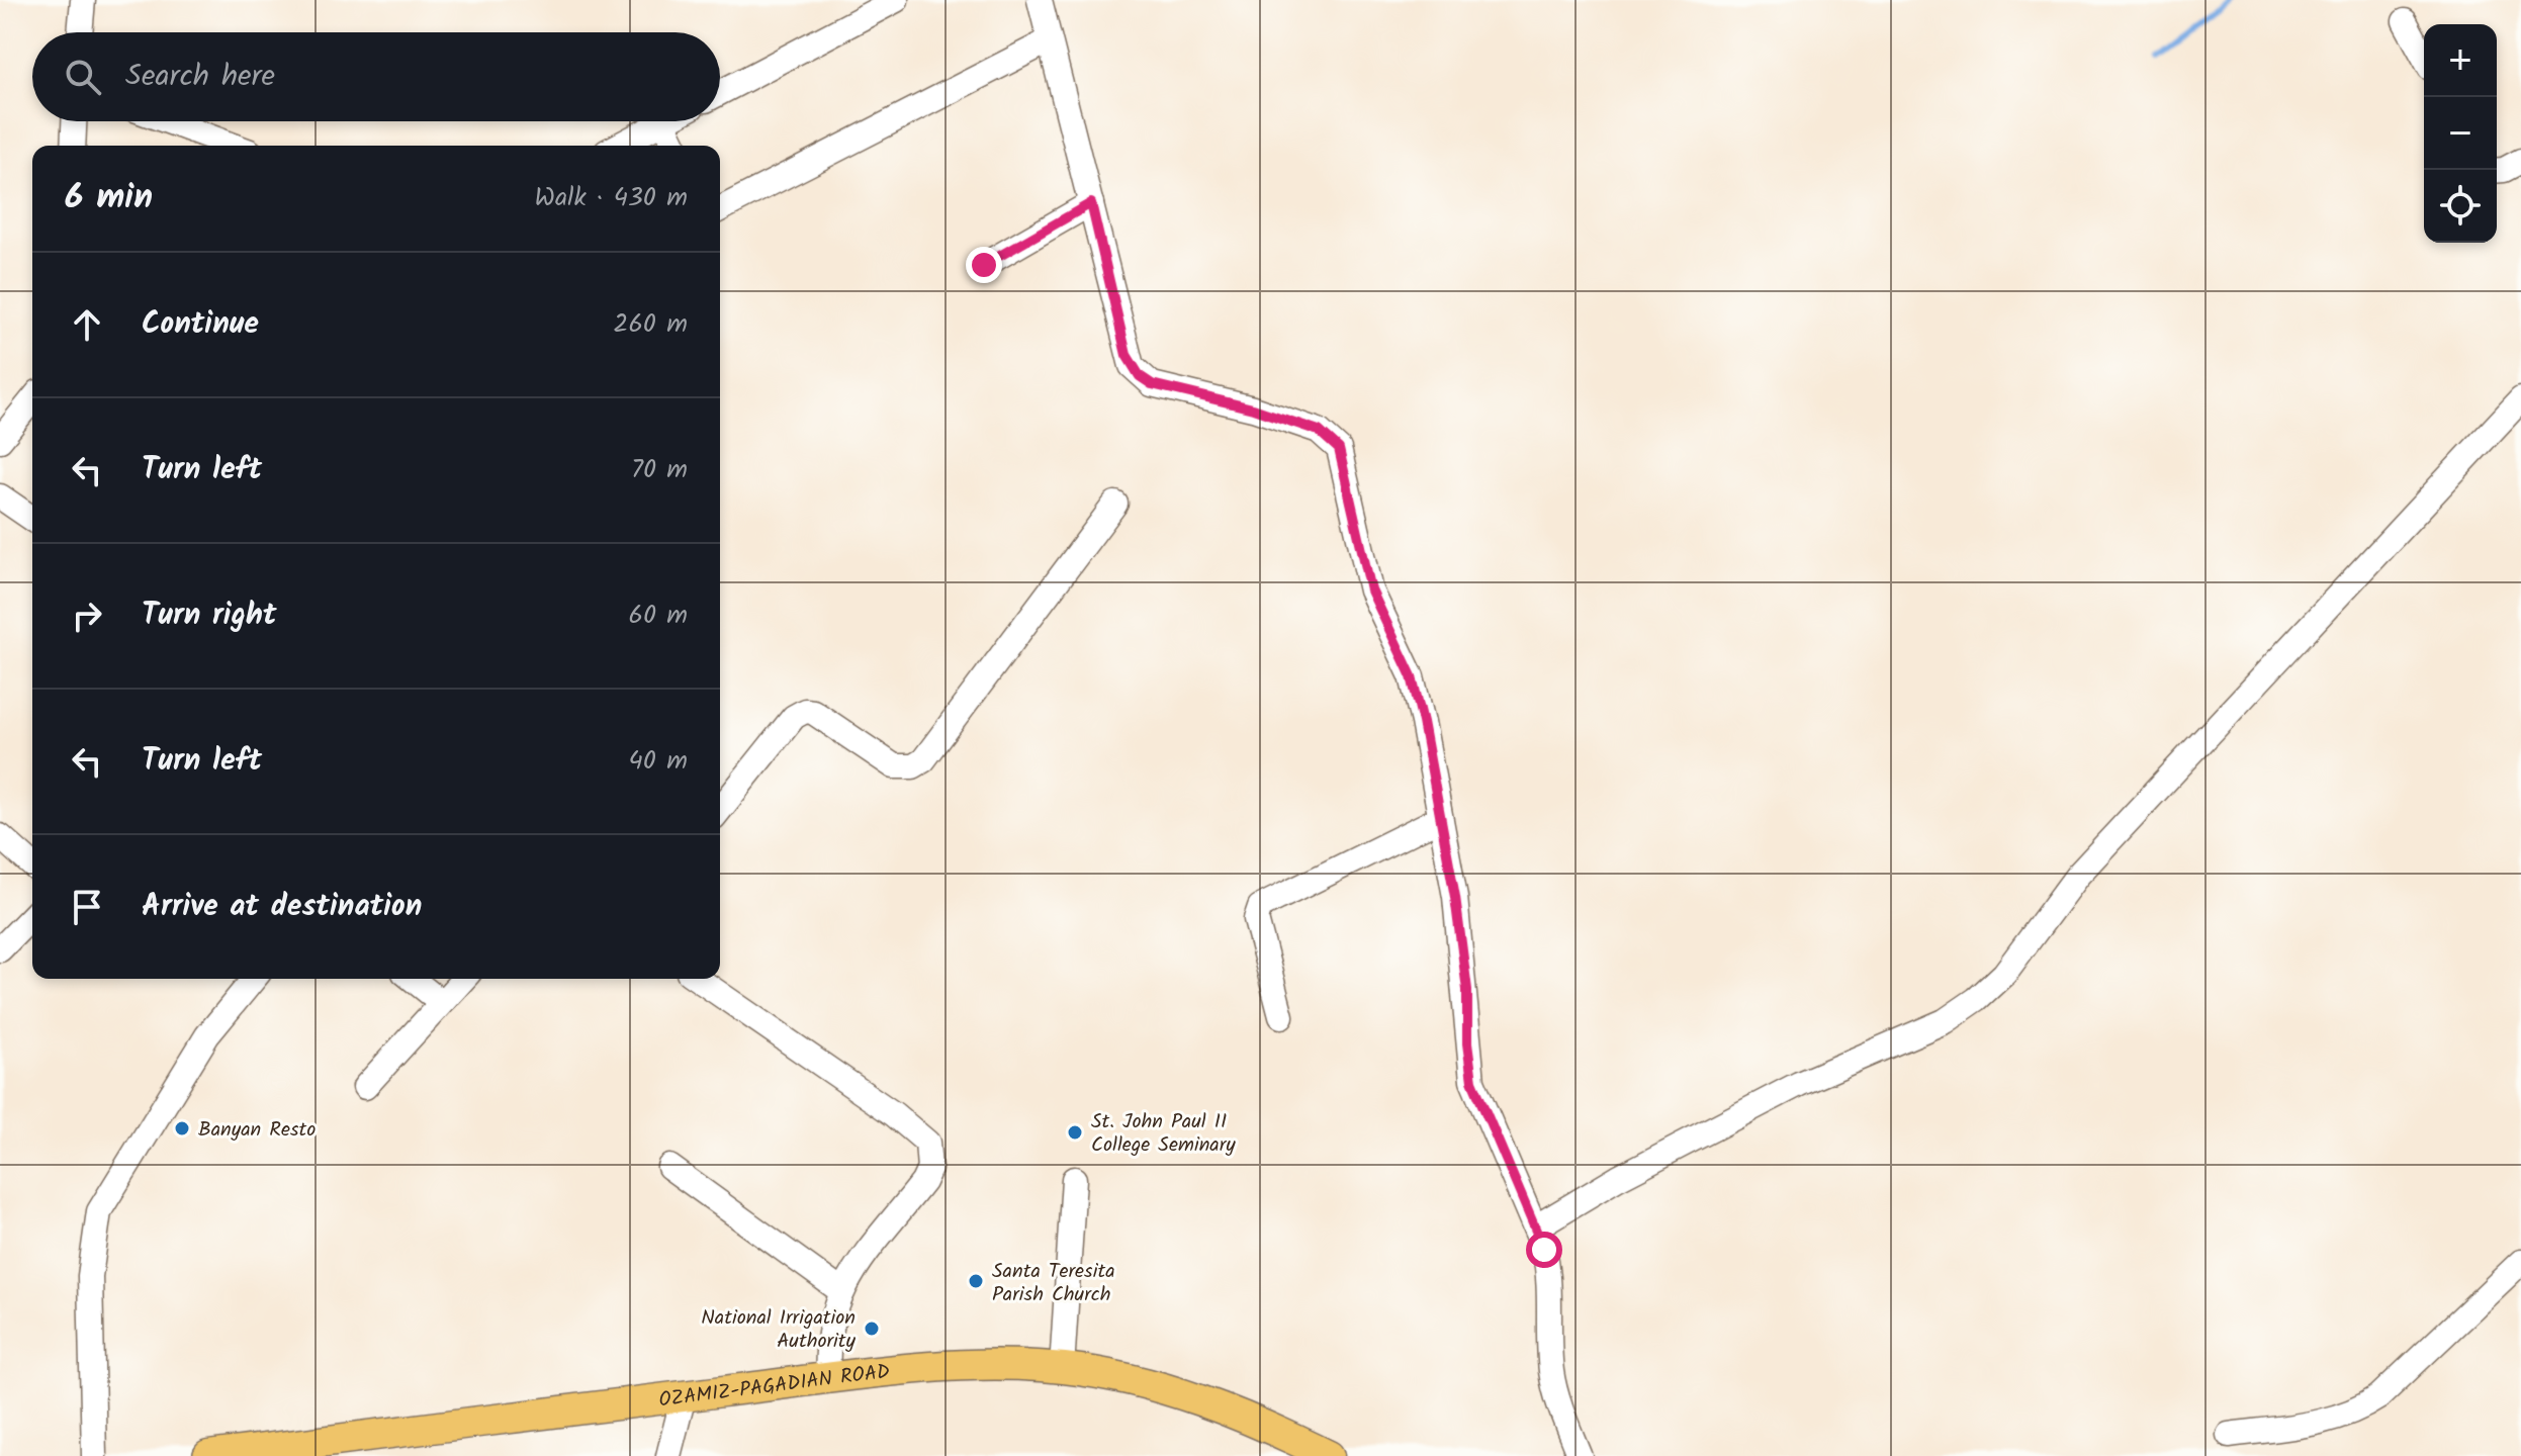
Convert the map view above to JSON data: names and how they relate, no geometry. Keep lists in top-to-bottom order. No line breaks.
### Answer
{"streets":{"main road":["OZAMIZ-PAGADIAN ROAD"]},"places":["Banyan Resto","St. John Paul II College Seminary","Santa Teresita Parish Church","National Irrigation Authority"],"page":{"map_buttons":["+","−"],"search":"Search here","heading":["6 min","Walk · 430 m"],"list":[["Continue","260 m"],["Turn left","70 m"],["Turn right","60 m"],["Turn left","40 m"],"Arrive at destination"]}}
